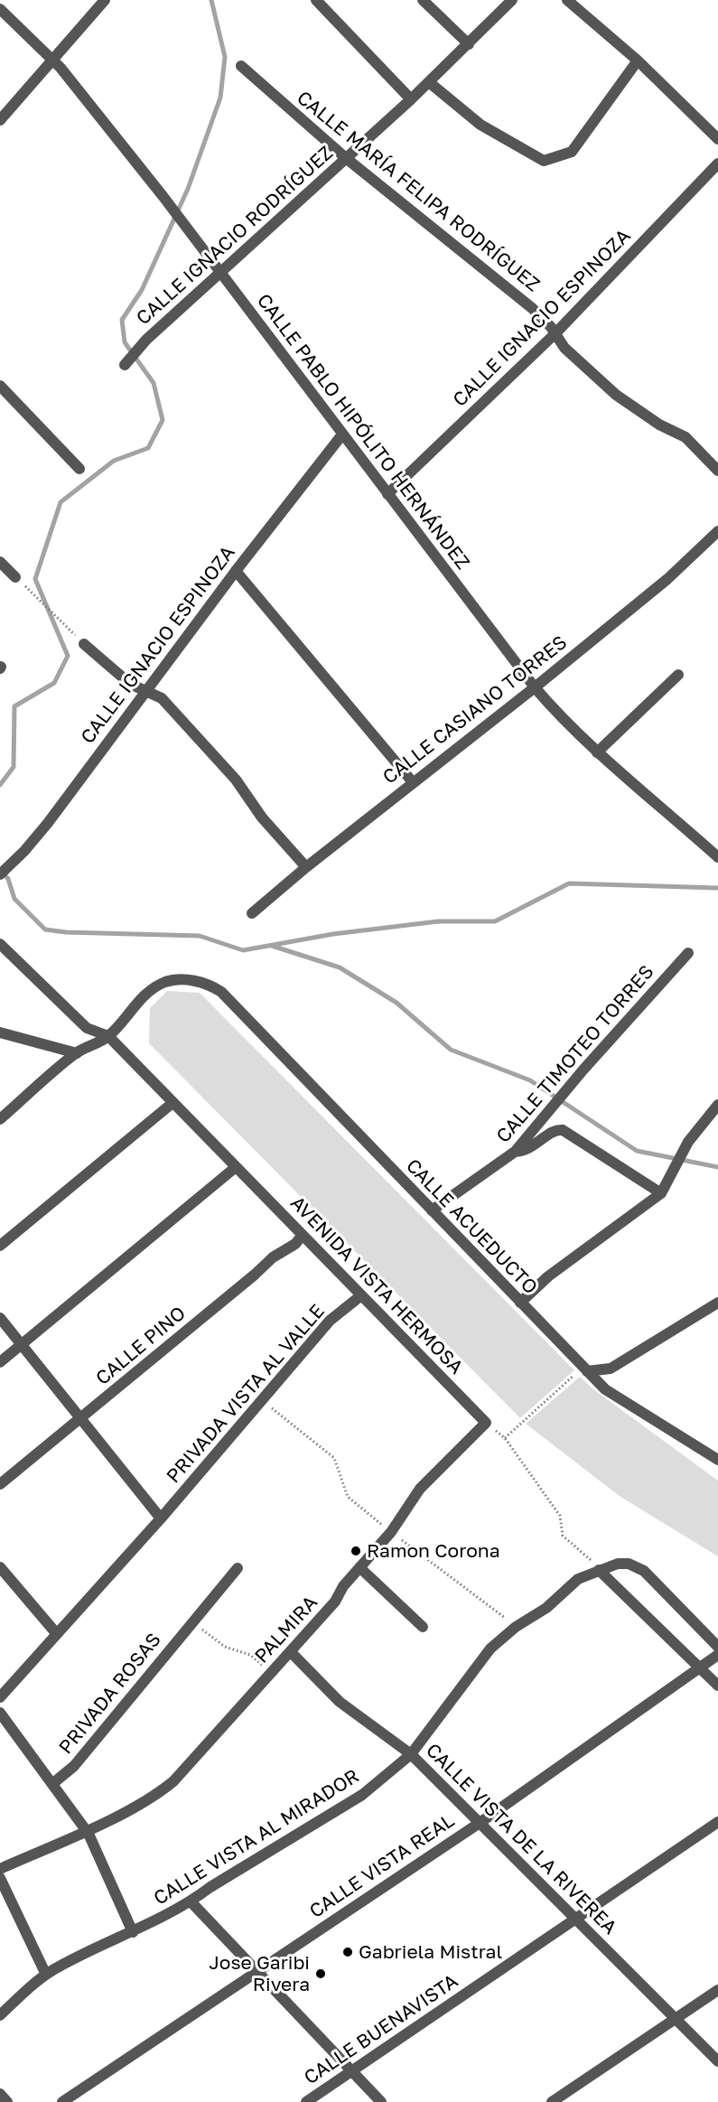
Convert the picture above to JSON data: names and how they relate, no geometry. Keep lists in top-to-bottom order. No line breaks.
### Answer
{"streets":{"street":["CALLE MARÍA FELIPA RODRÍGUEZ","CALLE IGNACIO RODRÍGUEZ","CALLE IGNACIO ESPINOZA","CALLE PABLO HIPÓLITO HERNÁNDEZ","CALLE CASIANO TORRES","CALLE TIMOTEO TORRES","CALLE ACUEDUCTO","AVENIDA VISTA HERMOSA","CALLE PINO","PRIVADA VISTA AL VALLE","PALMIRA","PRIVADA ROSAS","CALLE VISTA AL MIRADOR","CALLE VISTA DE LA RIVEREA","CALLE VISTA REAL","CALLE BUENAVISTA"]},"crossings":[["CALLE MARÍA FELIPA RODRÍGUEZ","CALLE IGNACIO RODRÍGUEZ"],["CALLE MARÍA FELIPA RODRÍGUEZ","CALLE IGNACIO ESPINOZA"],["CALLE IGNACIO RODRÍGUEZ","CALLE PABLO HIPÓLITO HERNÁNDEZ"],["CALLE IGNACIO ESPINOZA","CALLE PABLO HIPÓLITO HERNÁNDEZ"],["CALLE PABLO HIPÓLITO HERNÁNDEZ","CALLE CASIANO TORRES"],["CALLE TIMOTEO TORRES","CALLE ACUEDUCTO"],["CALLE ACUEDUCTO","AVENIDA VISTA HERMOSA"],["AVENIDA VISTA HERMOSA","CALLE PINO"],["AVENIDA VISTA HERMOSA","PRIVADA VISTA AL VALLE"],["AVENIDA VISTA HERMOSA","PALMIRA"],["PALMIRA","CALLE VISTA DE LA RIVEREA"],["CALLE VISTA AL MIRADOR","CALLE VISTA DE LA RIVEREA"],["CALLE VISTA DE LA RIVEREA","CALLE VISTA REAL"],["CALLE VISTA DE LA RIVEREA","CALLE BUENAVISTA"]],"places":["Ramon Corona","Gabriela Mistral","Jose Garibi Rivera"]}
